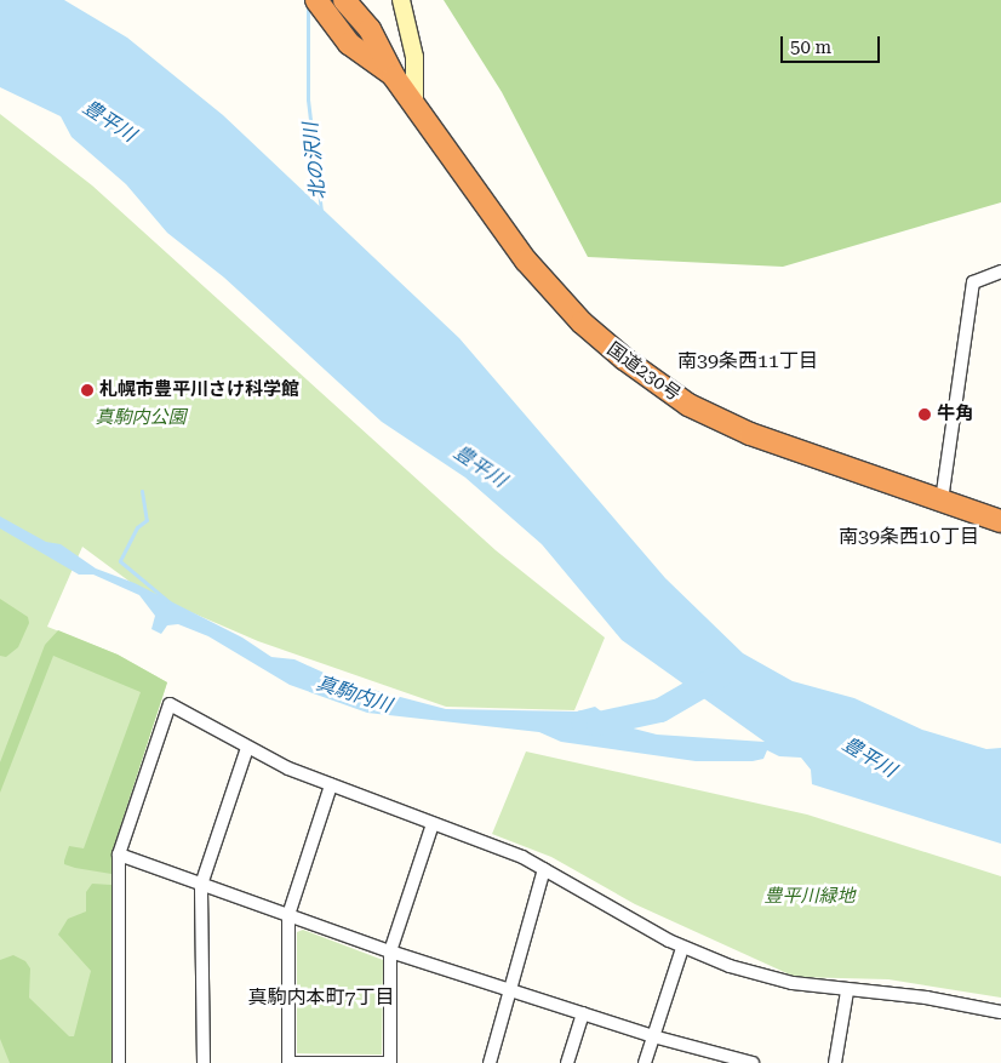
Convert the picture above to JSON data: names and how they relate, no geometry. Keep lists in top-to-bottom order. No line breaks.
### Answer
{"streets":{"highway":["国道230号"]},"districts":["南39条西11丁目","南39条西10丁目","真駒内本町7丁目"],"water":["豊平川","北の沢川","真駒内川"],"parks":["真駒内公園","豊平川緑地"],"places":["札幌市豊平川さけ科学館","牛角"],"scale_bar":"50 m"}
